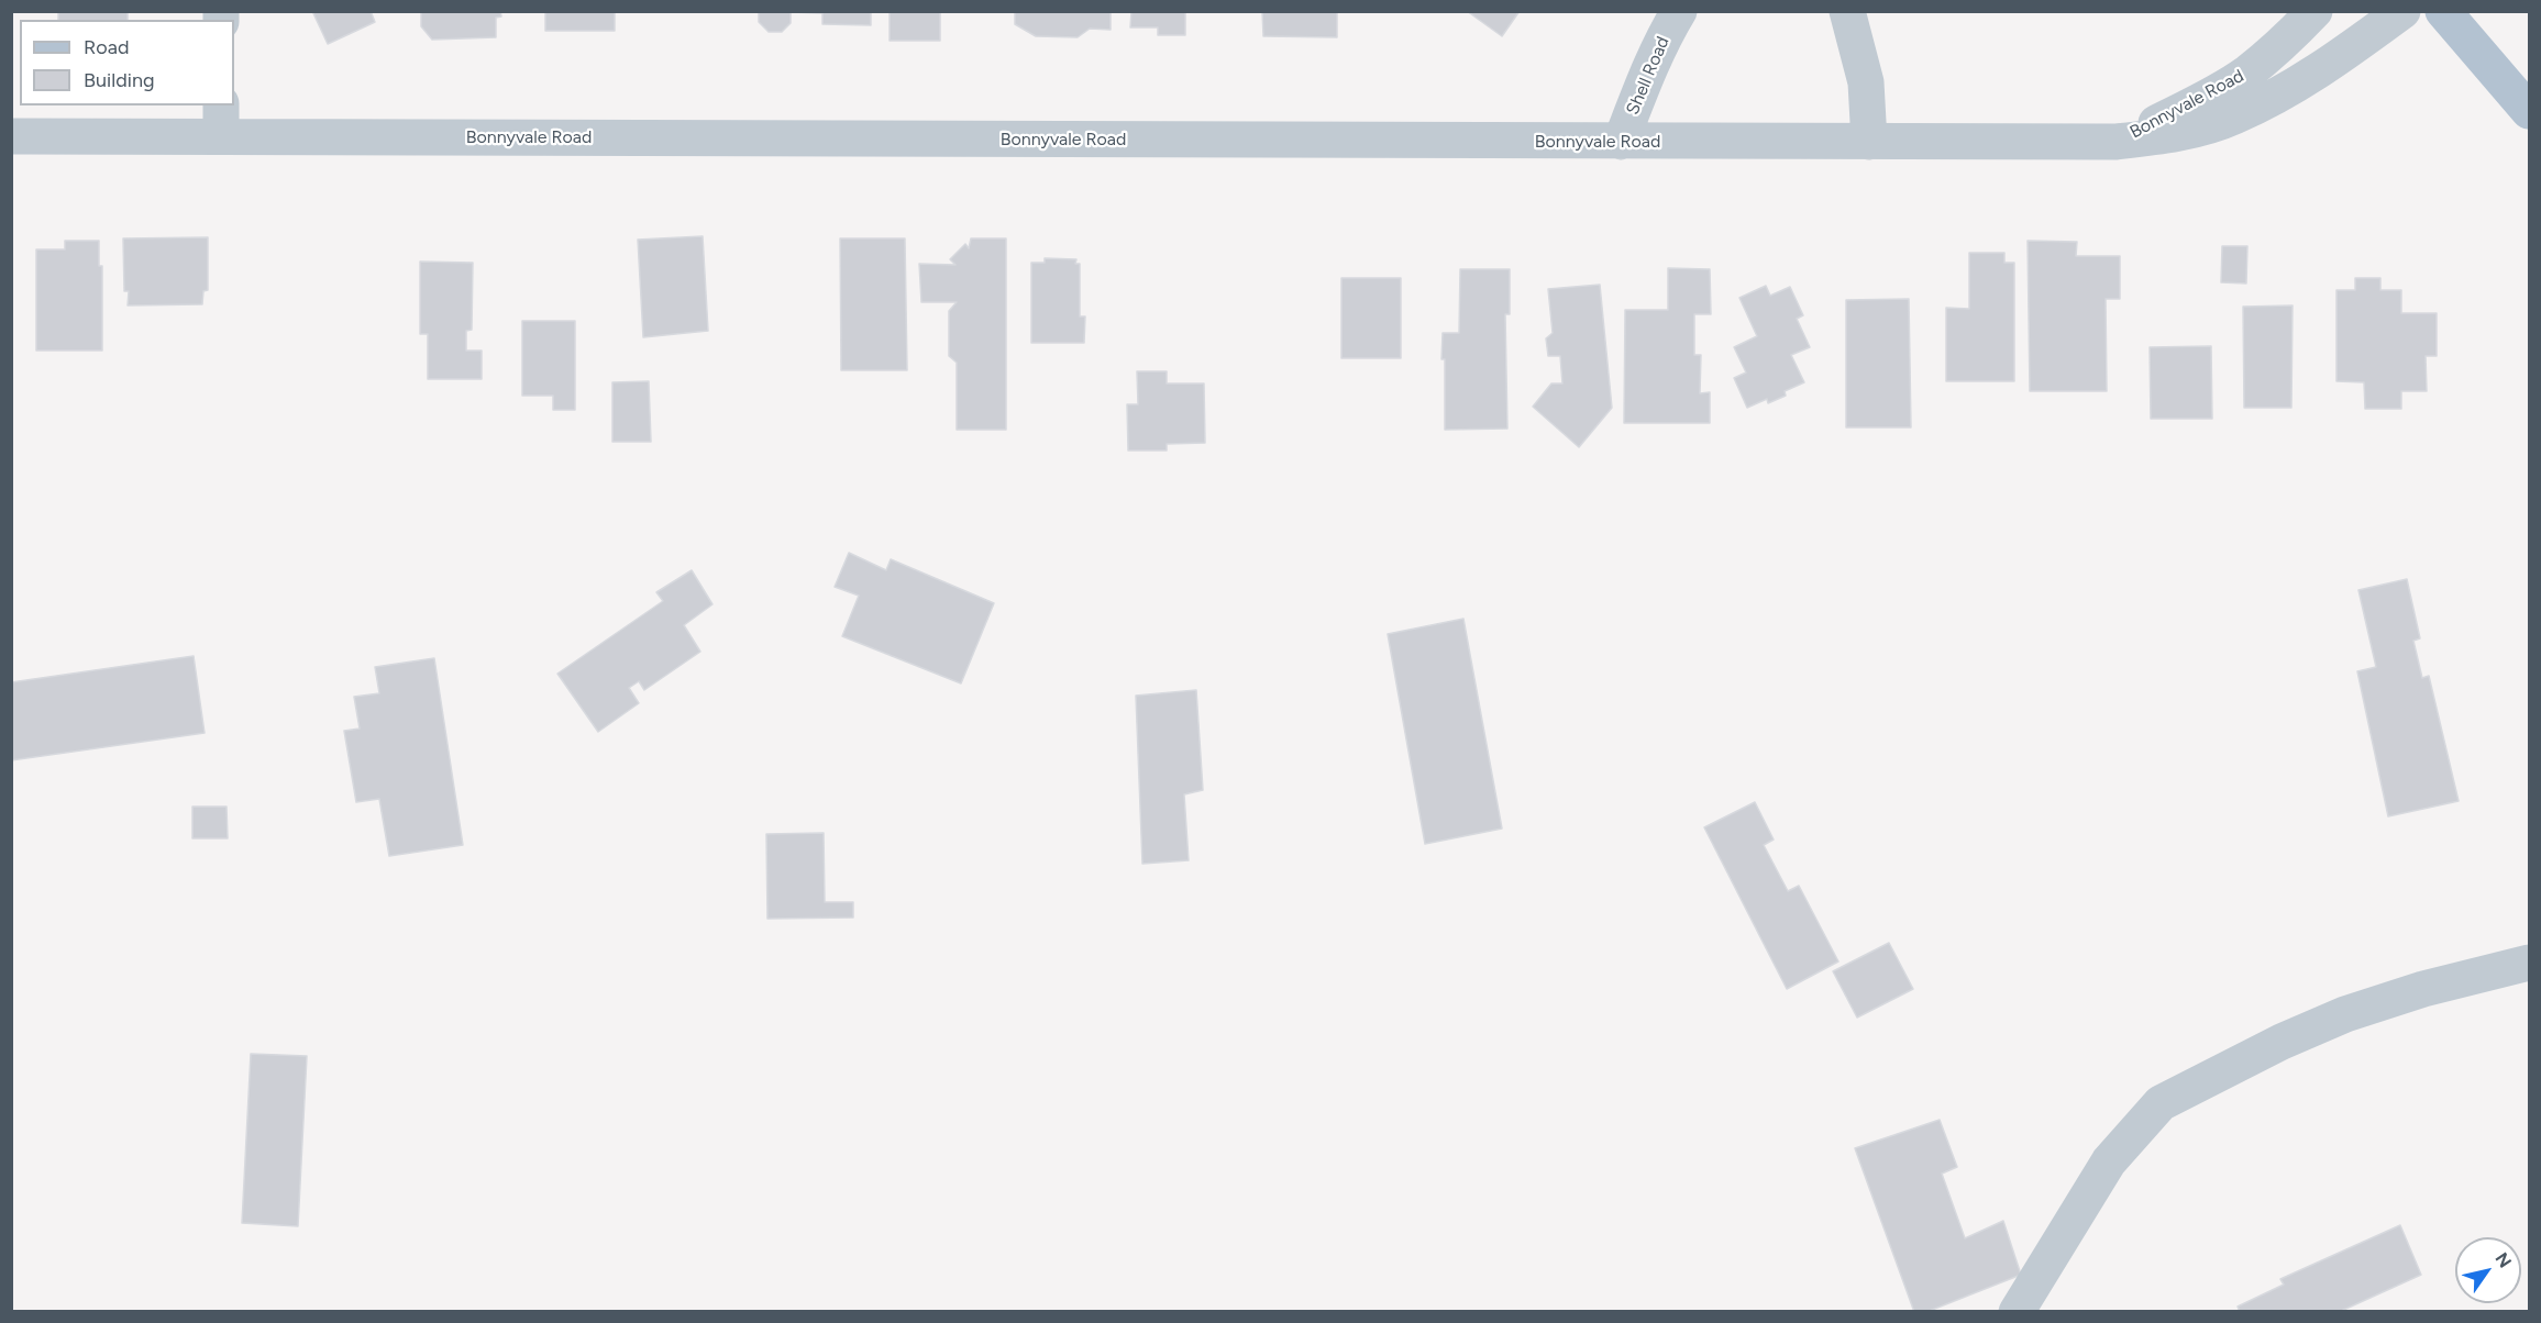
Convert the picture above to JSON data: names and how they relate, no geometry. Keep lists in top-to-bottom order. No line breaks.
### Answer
{"streets":{"street":["Shell Road","Bonnyvale Road"]},"crossings":[["Shell Road","Bonnyvale Road"]],"legend":["Road","Building"],"north":"top right"}
